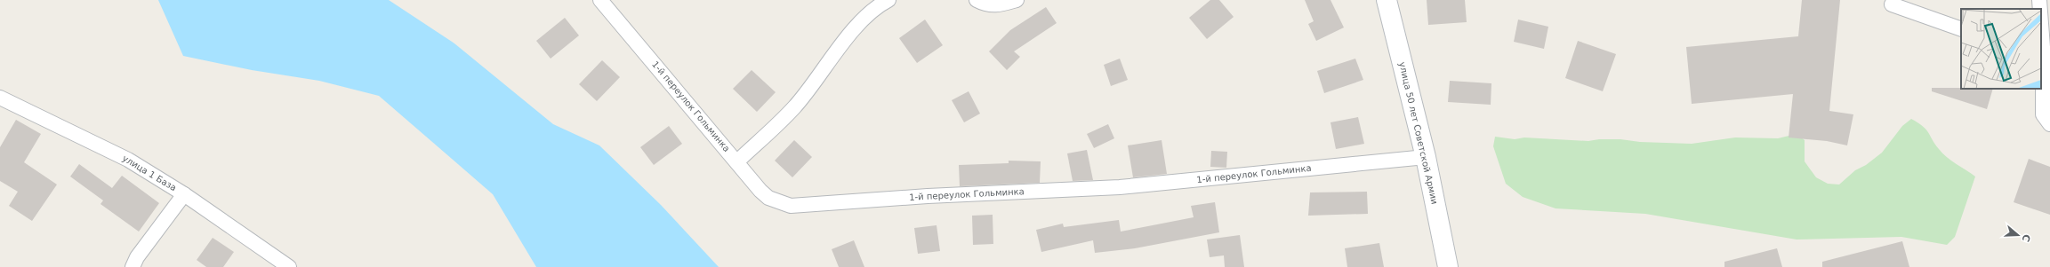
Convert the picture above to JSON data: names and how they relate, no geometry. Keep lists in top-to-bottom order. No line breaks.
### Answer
{"streets":{"main road":["улица 50 лет Советской Армии"],"street":["1-й переулок Гольминка","улица 1 База"]},"crossings":[["1-й переулок Гольминка","улица 50 лет Советской Армии"]],"north":"right"}
